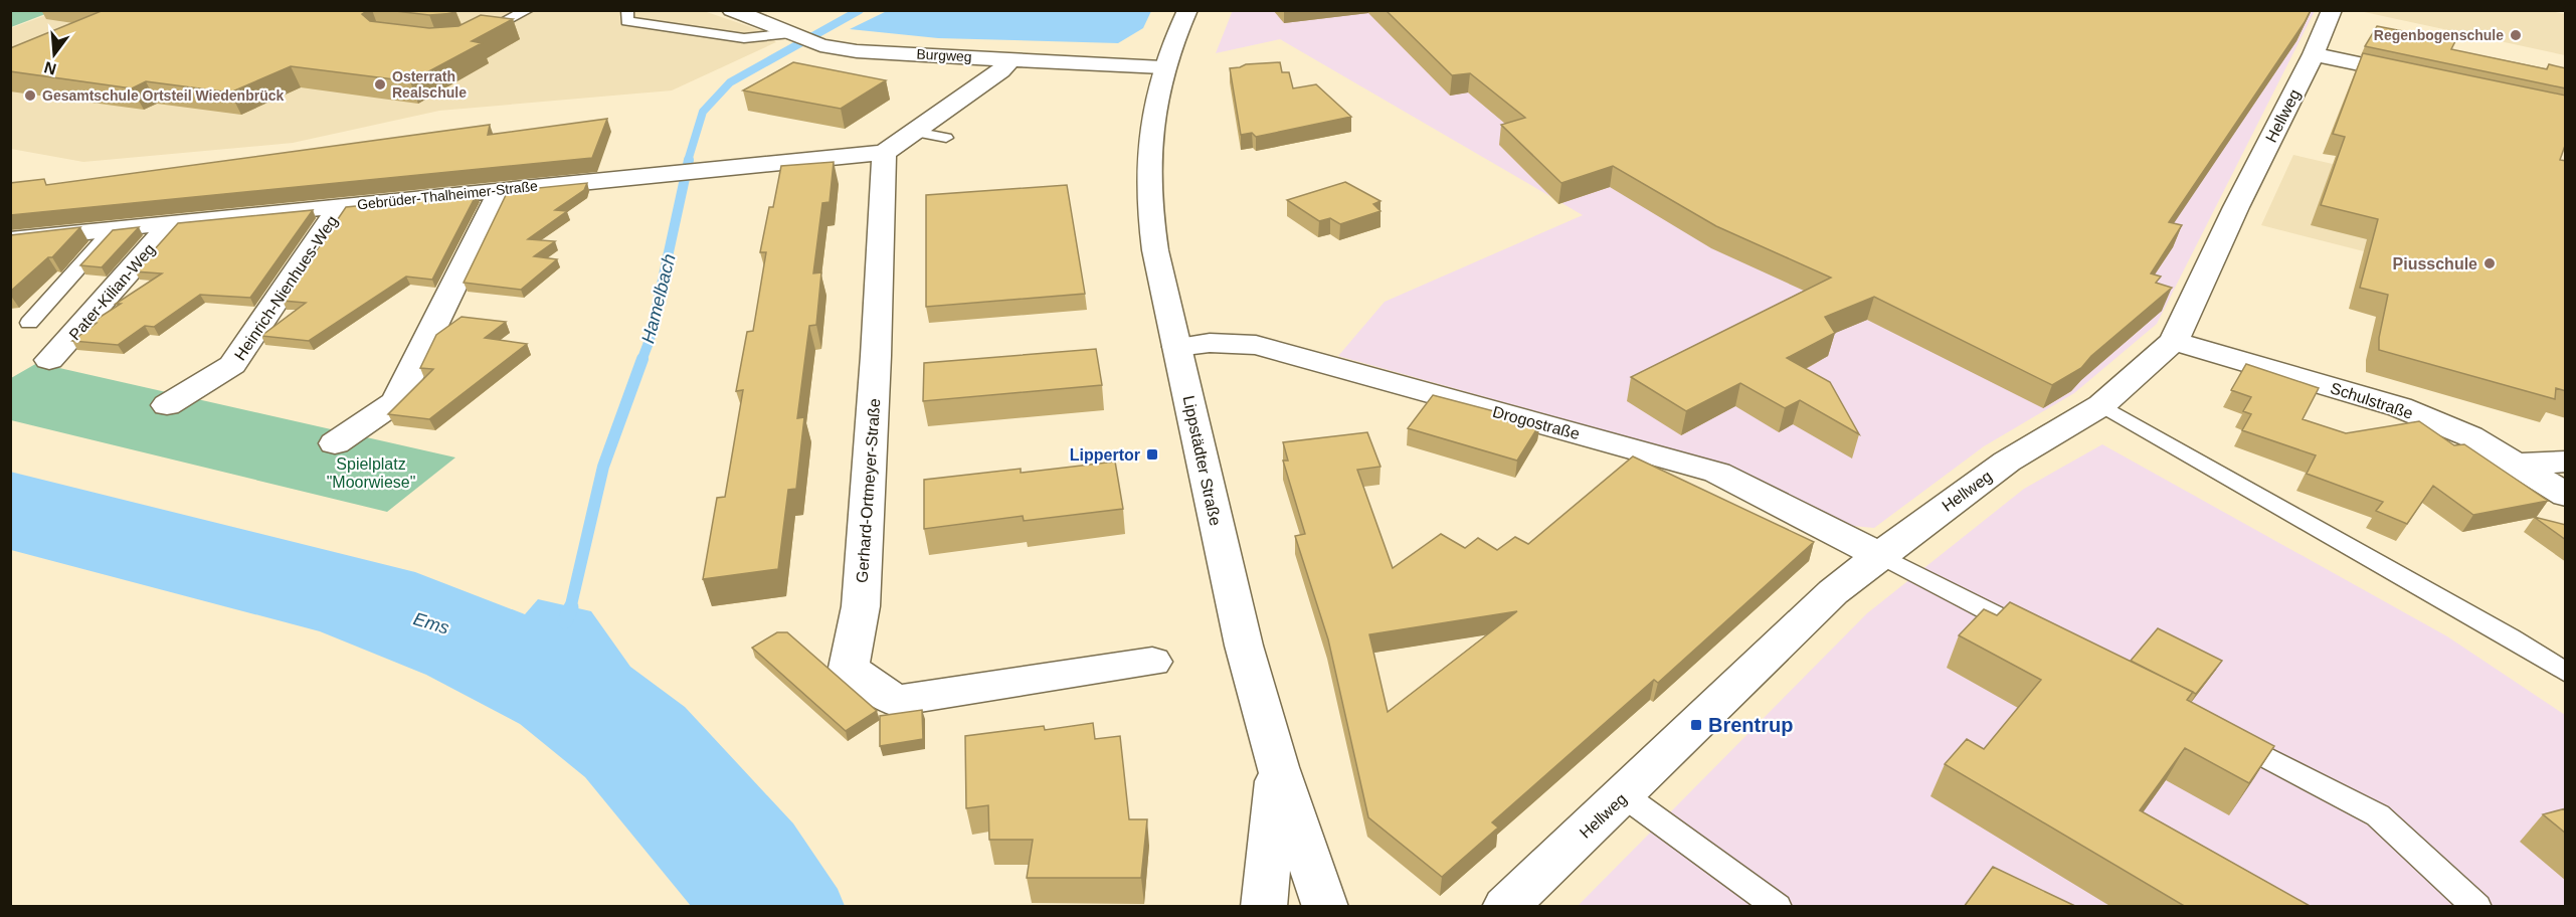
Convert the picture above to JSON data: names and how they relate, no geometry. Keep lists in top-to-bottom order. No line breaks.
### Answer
{"streets":{"street":["Burgweg","Hellweg","Gebrüder-Thalheimer-Straße","Heinrich-Nienhues-Weg","Pater-Kilian-Weg","Schulstraße","Drogostraße","Lippstädter Straße","Gerhard-Ortmeyer-Straße"]},"crossings":[["Burgweg","Lippstädter Straße"],["Hellweg","Schulstraße"],["Hellweg","Drogostraße"],["Gebrüder-Thalheimer-Straße","Heinrich-Nienhues-Weg"],["Gebrüder-Thalheimer-Straße","Pater-Kilian-Weg"],["Gebrüder-Thalheimer-Straße","Gerhard-Ortmeyer-Straße"],["Drogostraße","Lippstädter Straße"]],"water":["Hamelbach","Ems"],"parks":["Spielplatz \"Moorwiese\""],"places":{"other":["Regenbogenschule","Osterrath Realschule","Gesamtschule Ortsteil Wiedenbrück","Piusschule"],"transit":["Lippertor","Brentrup"]},"north":"bottom"}
